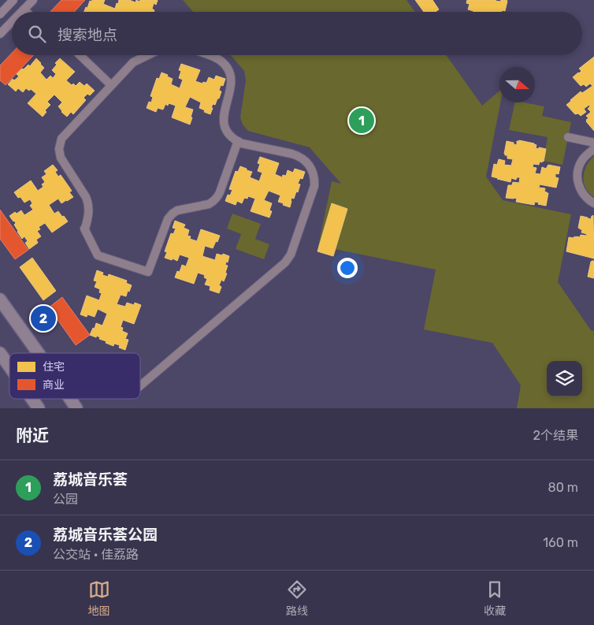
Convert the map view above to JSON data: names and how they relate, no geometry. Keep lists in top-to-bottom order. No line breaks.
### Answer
{"legend":["住宅","商业"],"north":"right","page":{"search":"搜索地点","pins":["1","2"],"heading":["附近","2个结果"],"list":[{"mark":"1","name":"荔城音乐荟","note":"公园","value":"80 m"},{"mark":"2","name":"荔城音乐荟公园","note":"公交站 · 佳荔路","value":"160 m"}],"nav":["地图","路线","收藏"]}}
